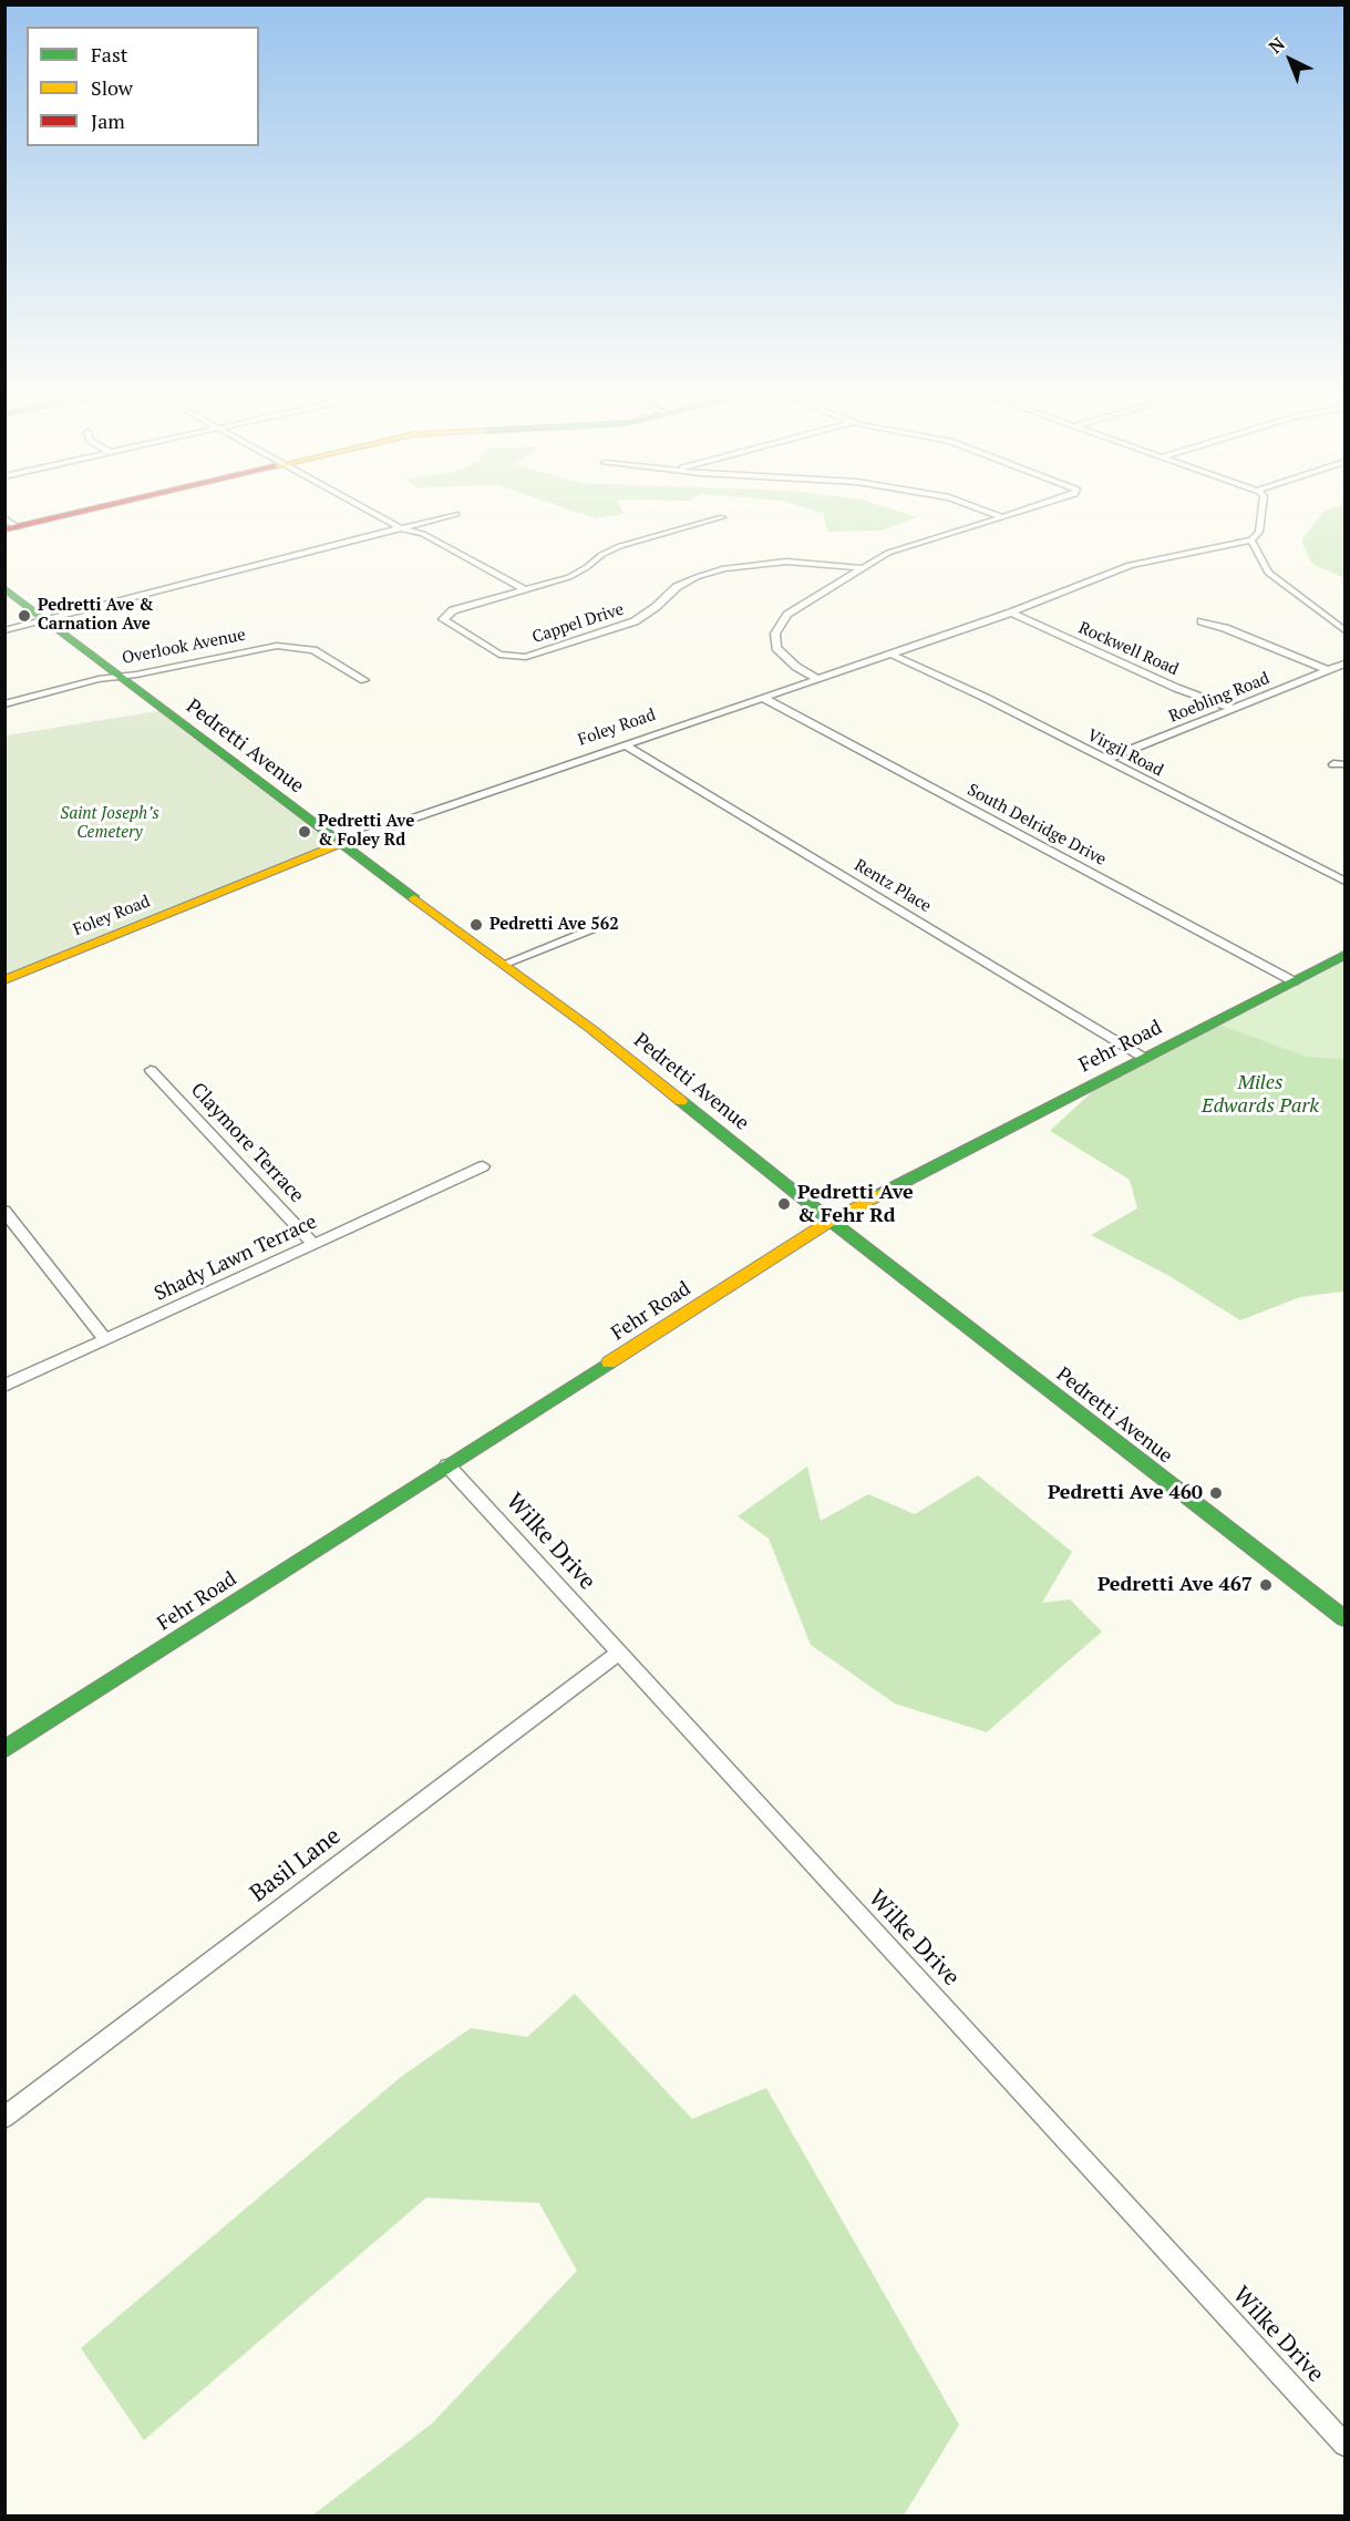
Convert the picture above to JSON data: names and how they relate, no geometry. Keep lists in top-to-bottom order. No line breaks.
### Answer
{"streets":{"street":["Cappel Drive","Overlook Avenue","Rockwell Road","Roebling Road","Foley Road","Pedretti Avenue","Virgil Road","South Delridge Drive","Rentz Place","Fehr Road","Claymore Terrace","Shady Lawn Terrace","Wilke Drive","Basil Lane"]},"crossings":[["Overlook Avenue","Pedretti Avenue"],["Rockwell Road","Roebling Road"],["Rockwell Road","Foley Road"],["Roebling Road","Virgil Road"],["Foley Road","Pedretti Avenue"],["Foley Road","Virgil Road"],["Foley Road","South Delridge Drive"],["Foley Road","Rentz Place"],["Pedretti Avenue","Fehr Road"],["South Delridge Drive","Fehr Road"],["Rentz Place","Fehr Road"],["Fehr Road","Wilke Drive"],["Claymore Terrace","Shady Lawn Terrace"],["Wilke Drive","Basil Lane"]],"parks":["Saint Joseph’s Cemetery","Miles Edwards Park"],"places":["Pedretti Ave & Carnation Ave","Pedretti Ave & Foley Rd","Pedretti Ave 562","Pedretti Ave & Fehr Rd","Pedretti Ave 460","Pedretti Ave 467"],"legend":["Fast","Slow","Jam"],"north":"top left"}
